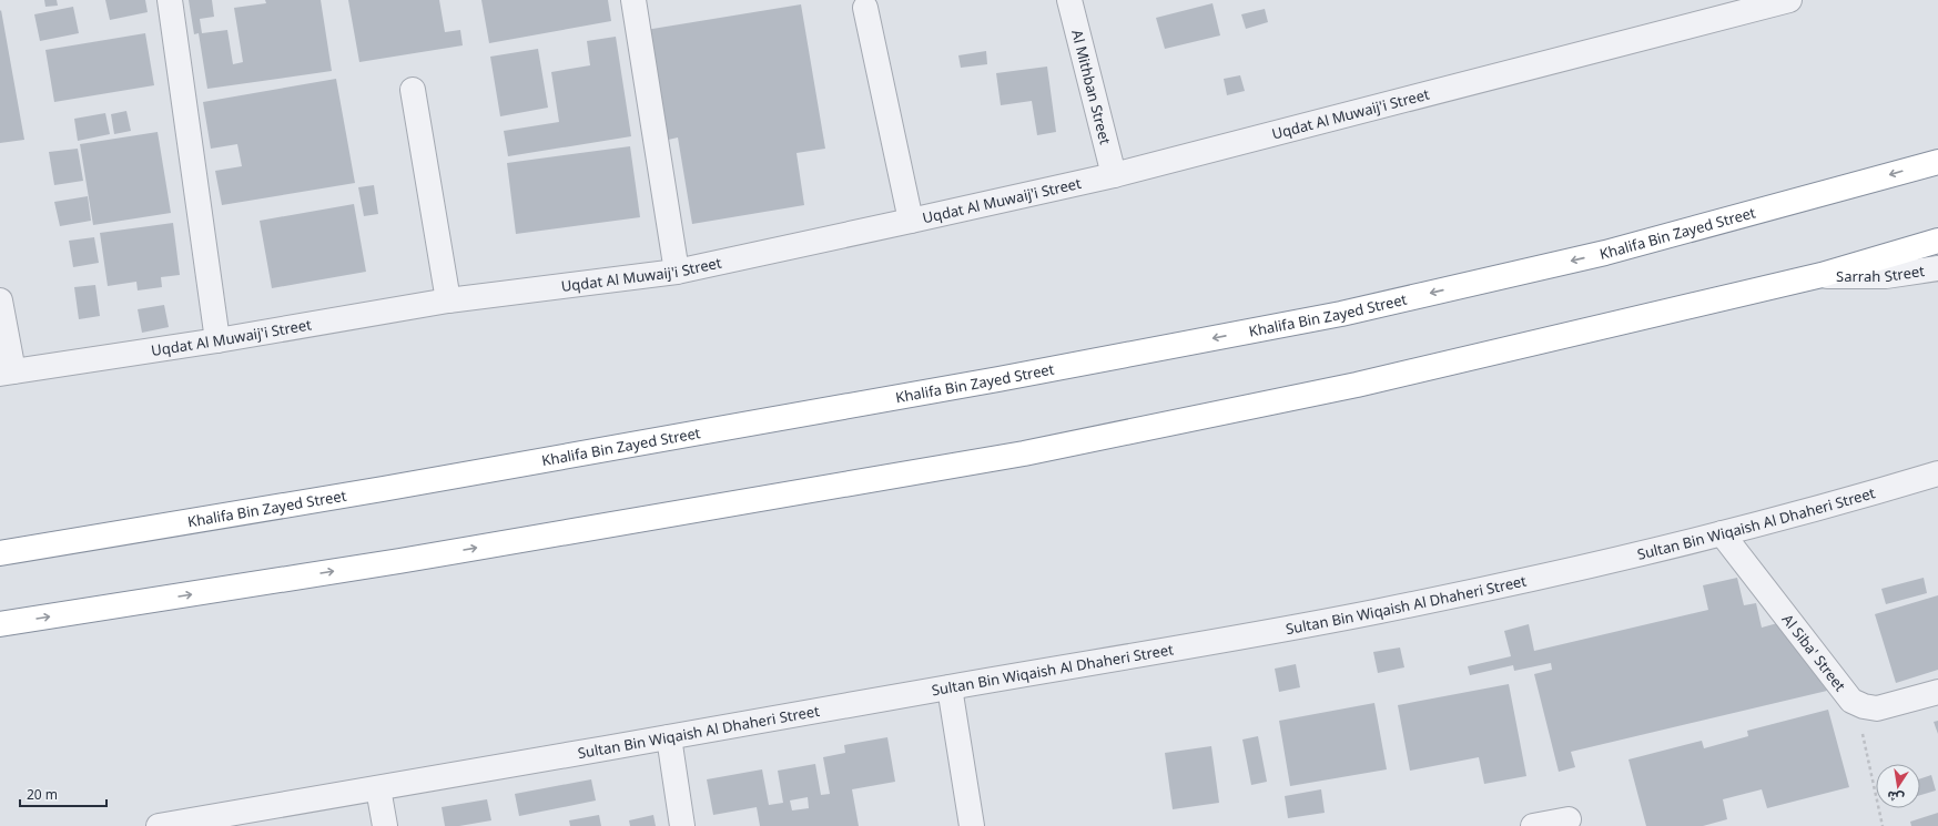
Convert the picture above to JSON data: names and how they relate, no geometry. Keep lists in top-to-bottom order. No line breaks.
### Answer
{"streets":{"highway":["Khalifa Bin Zayed Street"],"street":["Al Mithban Street","Uqdat Al Muwaij'i Street","Sarrah Street","Sultan Bin Wiqaish Al Dhaheri Street","Al Siba' Street"]},"crossings":[["Al Mithban Street","Uqdat Al Muwaij'i Street"],["Sultan Bin Wiqaish Al Dhaheri Street","Al Siba' Street"]],"scale_bar":"20 m","north":"bottom"}
